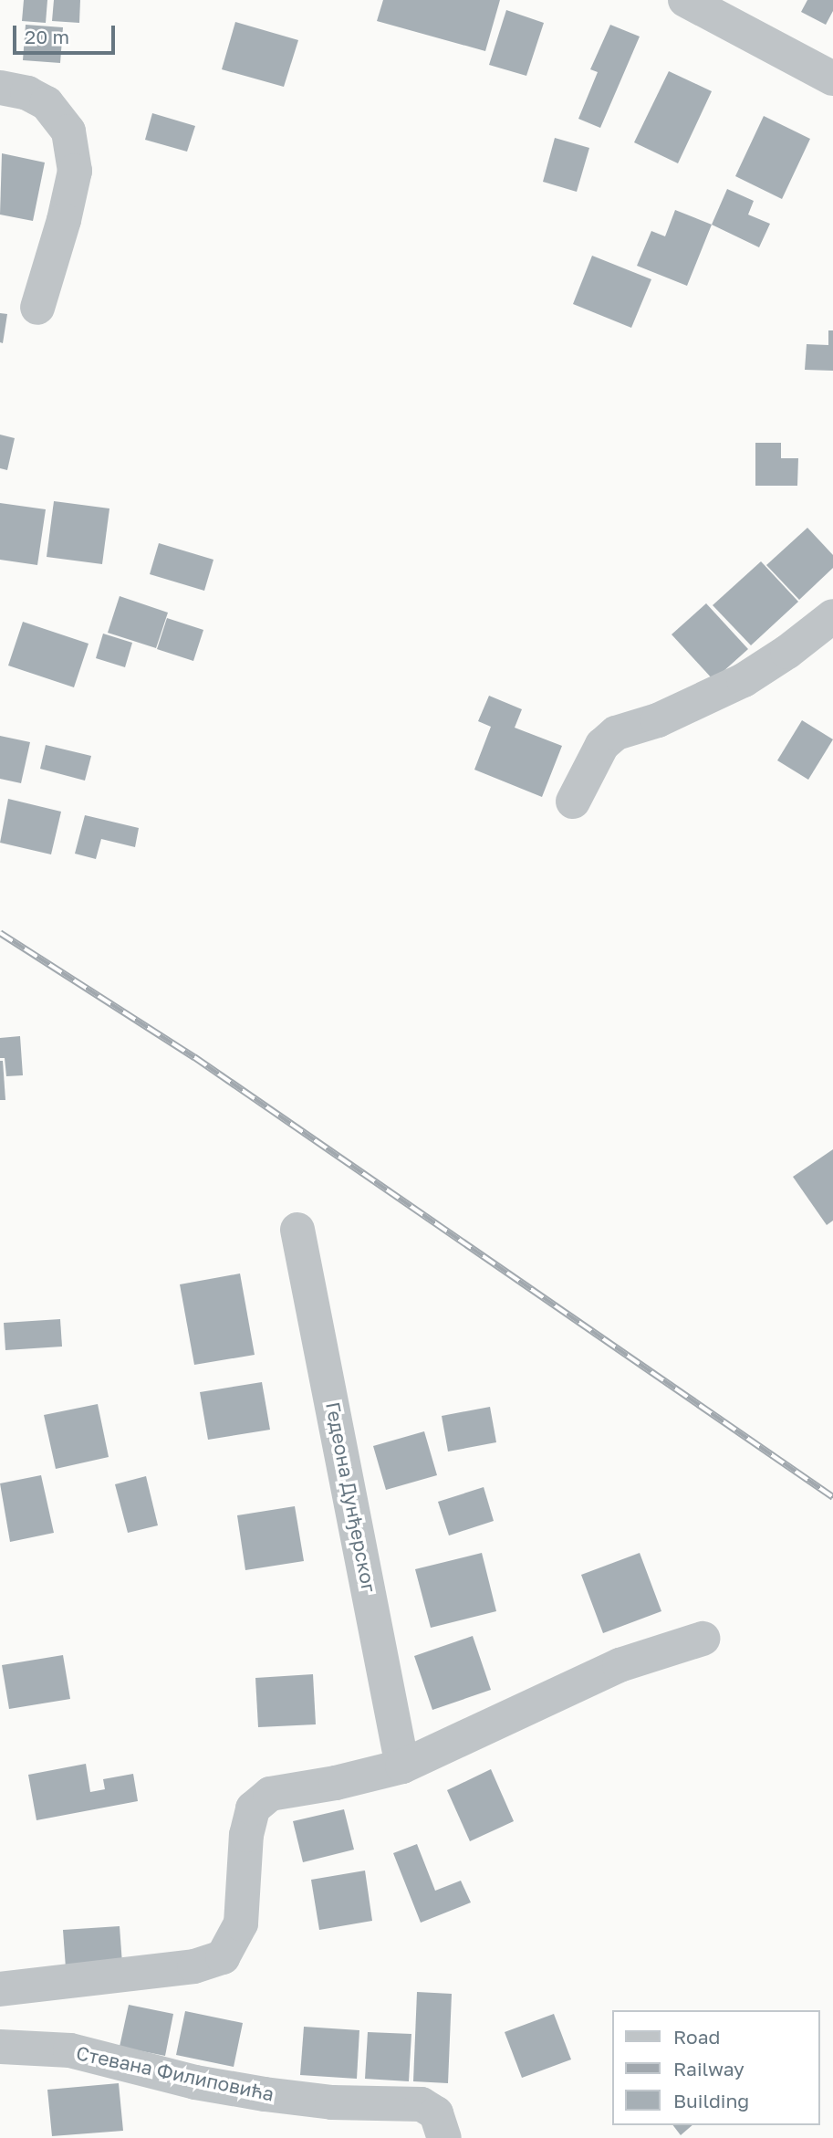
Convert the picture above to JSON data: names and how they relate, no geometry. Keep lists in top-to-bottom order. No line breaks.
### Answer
{"streets":{"street":["Гедеона Дунђерског","Стевана Филиповића"]},"legend":["Road","Railway","Building"],"scale_bar":"20 m"}
